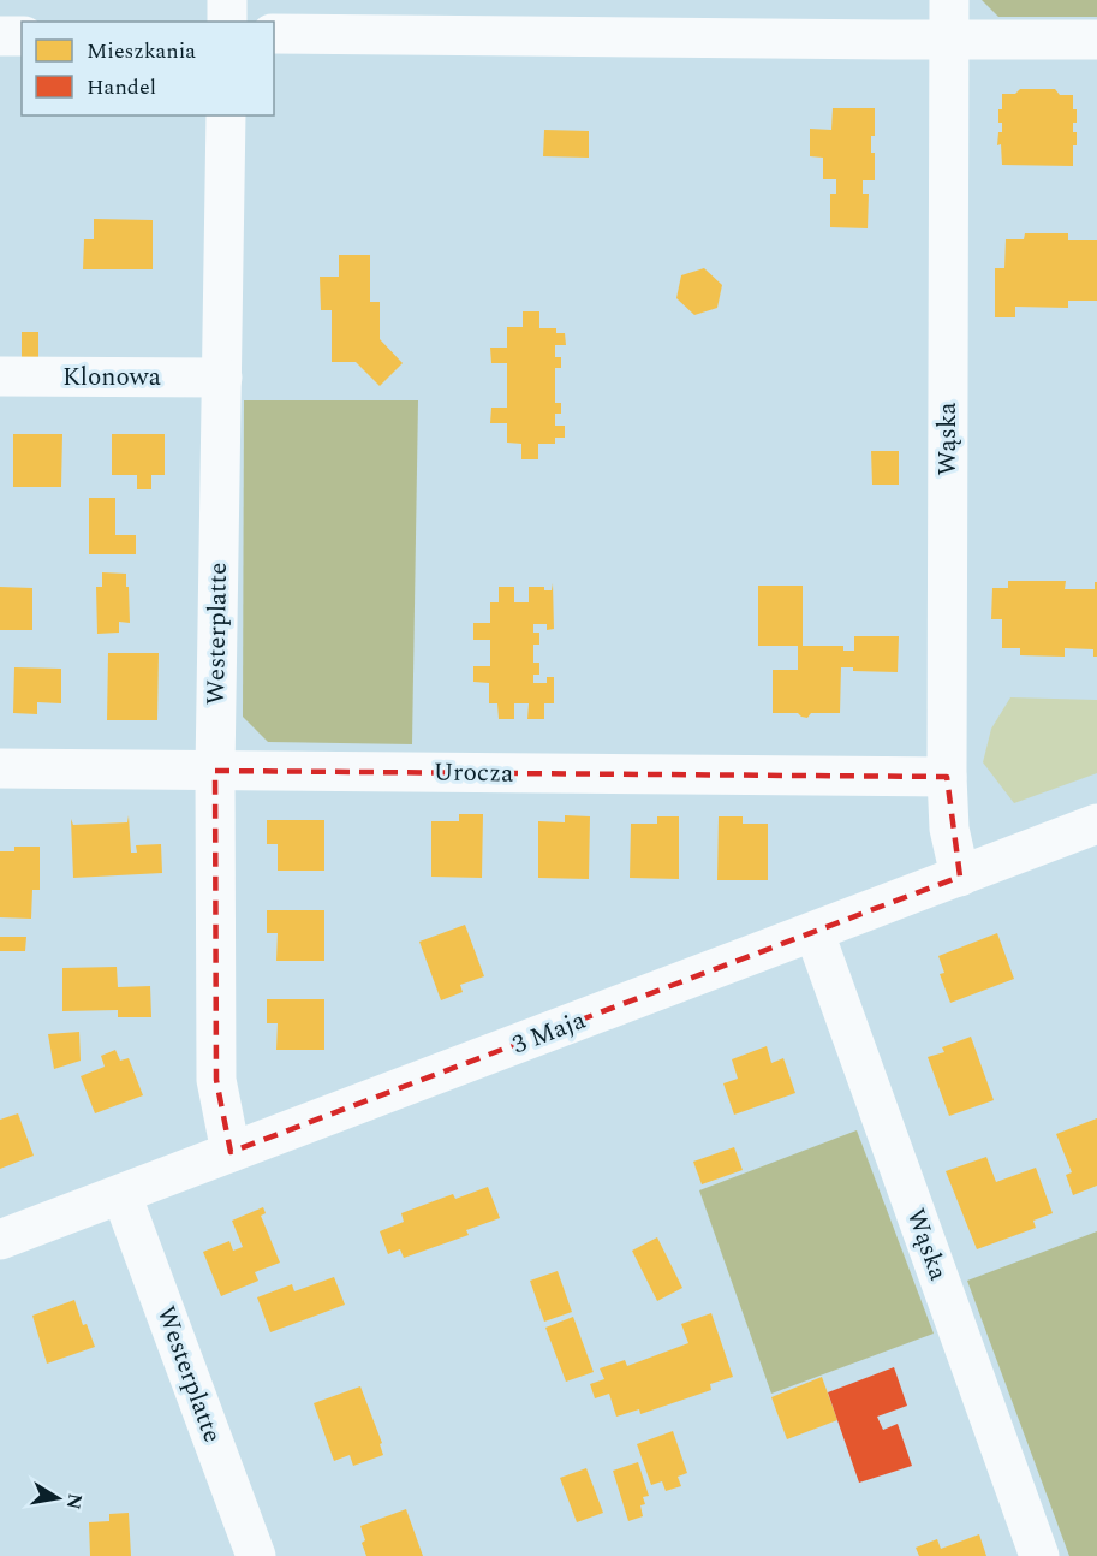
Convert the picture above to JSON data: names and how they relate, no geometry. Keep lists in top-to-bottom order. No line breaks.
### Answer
{"streets":{"street":["Klonowa","Wąska","Westerplatte","Urocza","3 Maja"]},"crossings":[["Klonowa","Westerplatte"],["Wąska","Urocza"],["Wąska","3 Maja"],["Westerplatte","Urocza"],["Westerplatte","3 Maja"]],"legend":["Mieszkania","Handel"],"north":"right"}
